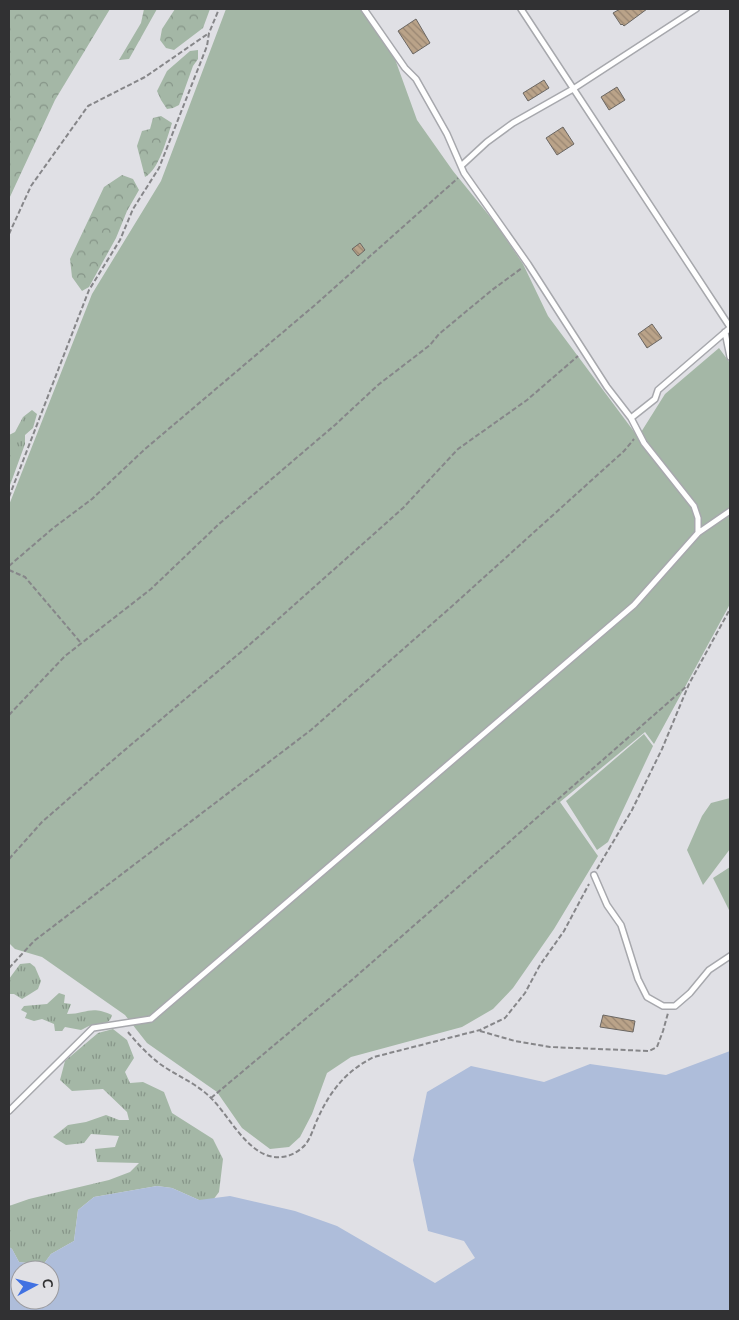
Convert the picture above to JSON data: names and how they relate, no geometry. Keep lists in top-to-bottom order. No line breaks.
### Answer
{"north":"right"}
